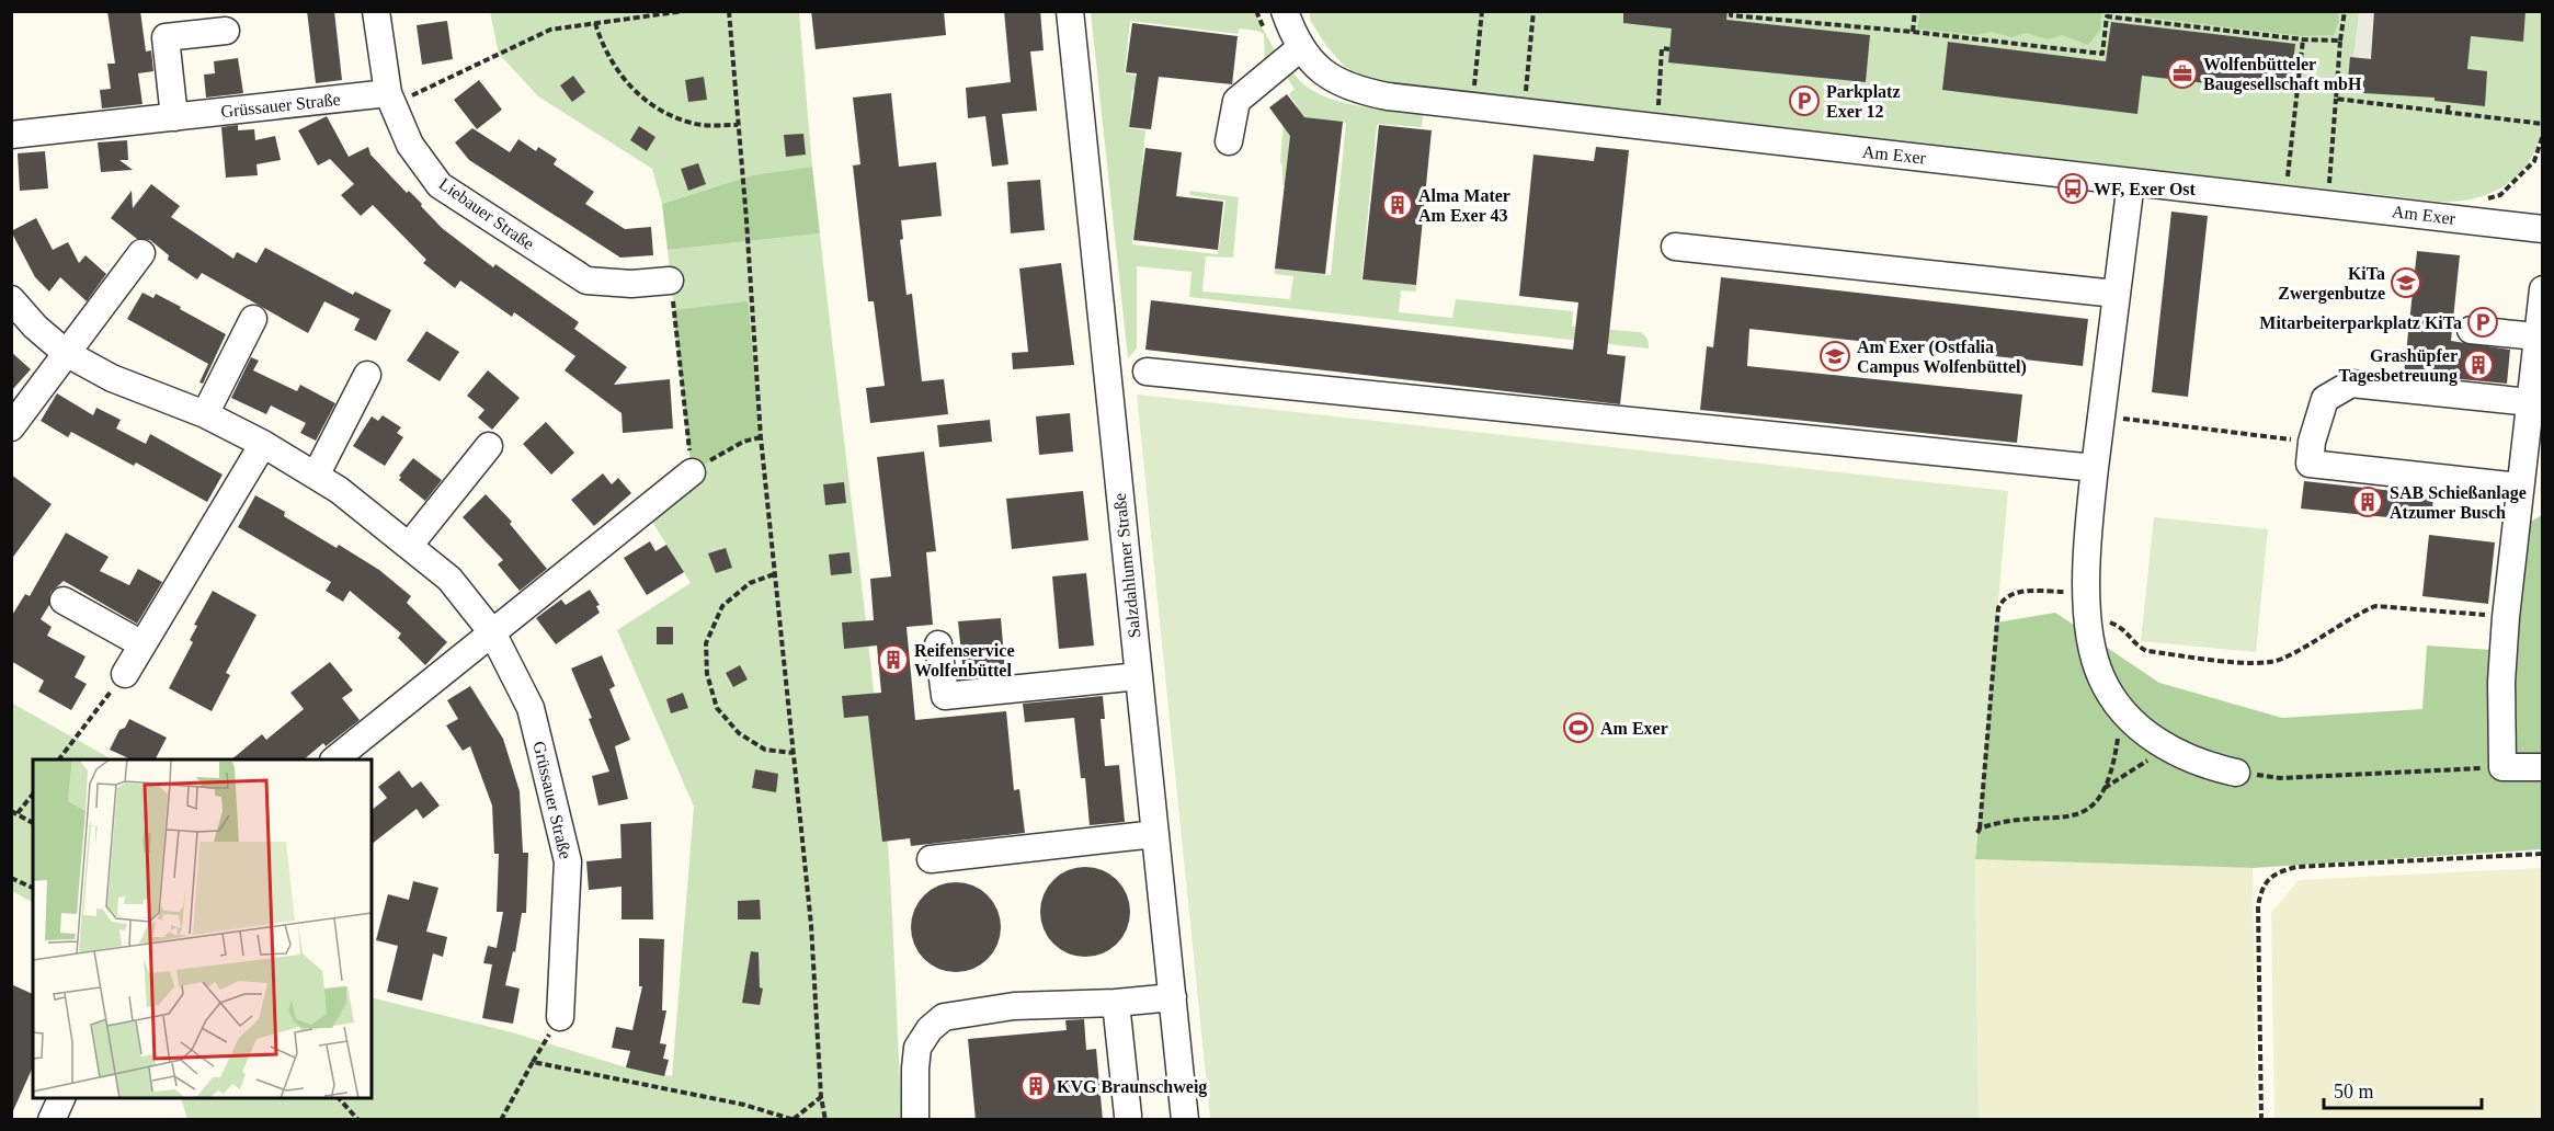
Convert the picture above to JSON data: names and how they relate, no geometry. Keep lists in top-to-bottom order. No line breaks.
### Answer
{"streets":{"street":["Grüssauer Straße","Am Exer","Liebauer Straße","Salzdahlumer Straße"]},"crossings":[["Grüssauer Straße","Liebauer Straße"]],"places":{"office":["Wolfenbütteler Baugesellschaft mbH"],"parking":["Parkplatz Exer 12","Mitarbeiterparkplatz KiTa"],"bus stop":["WF, Exer Ost"],"building":["Alma Mater Am Exer 43","Grashüpfer Tagesbetreuung","SAB Schießanlage Atzumer Busch","Reifenservice Wolfenbüttel","KVG Braunschweig"],"school or university":["KiTa Zwergenbutze","Am Exer (Ostfalia Campus Wolfenbüttel)"],"sports":["Am Exer"]},"scale_bar":"50 m"}
